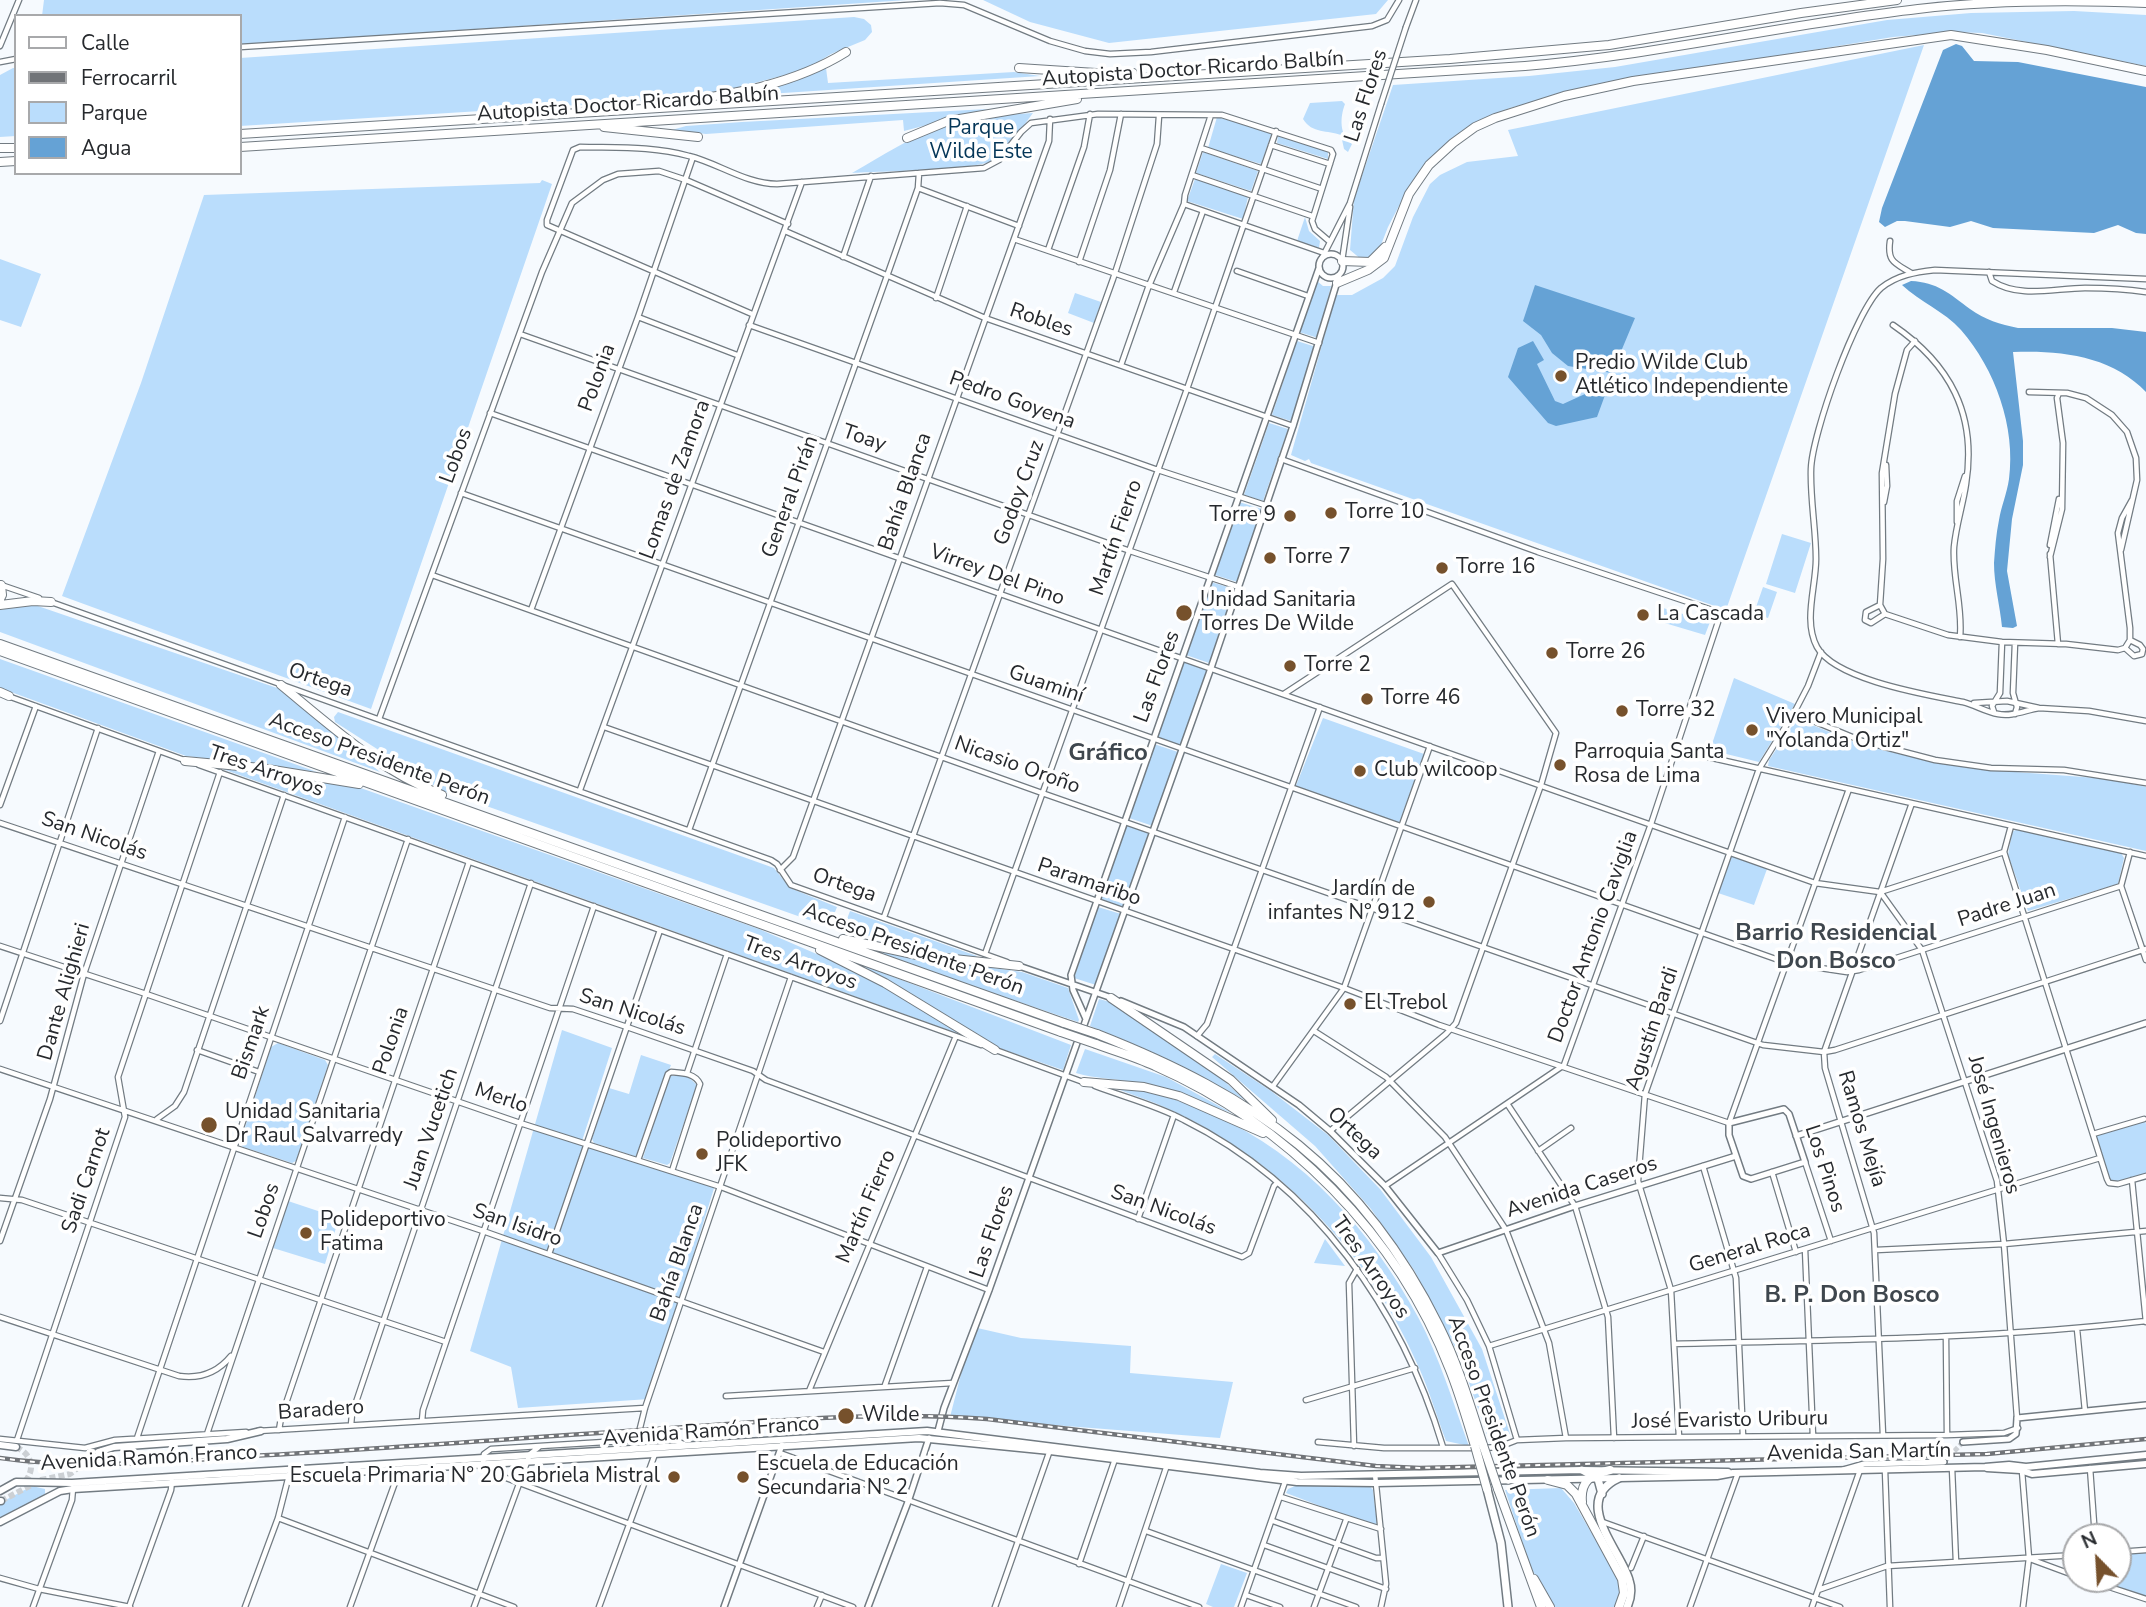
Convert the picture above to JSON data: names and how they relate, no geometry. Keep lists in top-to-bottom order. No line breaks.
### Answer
{"streets":{"highway":["Autopista Doctor Ricardo Balbín","Acceso Presidente Perón"],"main road":["Avenida Ramón Franco","Avenida San Martín"],"street":["Las Flores","Robles","Polonia","Pedro Goyena","Toay","Lobos","Lomas de Zamora","Bahía Blanca","Godoy Cruz","General Pirán","Martín Fierro","Virrey Del Pino","Ortega","Guaminí","Nicasio Oroño","Tres Arroyos","San Nicolás","Paramaribo","Padre Juan","Doctor Antonio Caviglia","Dante Alighieri","Agustín Bardi","Bismark","Merlo","José Ingenieros","Juan Vucetich","Ramos Mejía","Los Pinos","Sadi Carnot","Avenida Caseros","San Isidro","General Roca","Baradero","José Evaristo Uriburu"]},"crossings":[["Las Flores","Robles"],["Las Flores","Pedro Goyena"],["Las Flores","Toay"],["Las Flores","Virrey Del Pino"],["Las Flores","Ortega"],["Las Flores","Guaminí"],["Las Flores","Nicasio Oroño"],["Las Flores","Tres Arroyos"],["Las Flores","San Nicolás"],["Las Flores","Paramaribo"],["Las Flores","Merlo"],["Las Flores","Avenida Ramón Franco"],["Robles","Lomas de Zamora"],["Robles","Bahía Blanca"],["Robles","Godoy Cruz"],["Robles","General Pirán"],["Robles","Martín Fierro"],["Polonia","Toay"],["Polonia","Lobos"],["Polonia","Virrey Del Pino"],["Polonia","Guaminí"],["Polonia","Nicasio Oroño"],["Polonia","Tres Arroyos"],["Polonia","San Nicolás"],["Polonia","Merlo"],["Polonia","San Isidro"],["Polonia","Baradero"],["Pedro Goyena","Lomas de Zamora"],["Pedro Goyena","Bahía Blanca"],["Pedro Goyena","Godoy Cruz"],["Pedro Goyena","General Pirán"],["Pedro Goyena","Martín Fierro"],["Toay","Lobos"],["Toay","Lomas de Zamora"],["Toay","Bahía Blanca"],["Toay","Godoy Cruz"],["Toay","General Pirán"],["Toay","Martín Fierro"],["Lobos","Virrey Del Pino"],["Lobos","Ortega"],["Lobos","Guaminí"],["Lobos","Nicasio Oroño"],["Lobos","Tres Arroyos"],["Lobos","San Nicolás"],["Lobos","Merlo"],["Lobos","San Isidro"],["Lobos","Baradero"],["Lomas de Zamora","Virrey Del Pino"],["Lomas de Zamora","Ortega"],["Lomas de Zamora","Guaminí"],["Lomas de Zamora","Nicasio Oroño"],["Lomas de Zamora","Paramaribo"],["Bahía Blanca","Virrey Del Pino"],["Bahía Blanca","Ortega"],["Bahía Blanca","Guaminí"],["Bahía Blanca","Nicasio Oroño"],["Bahía Blanca","Tres Arroyos"],["Bahía Blanca","San Nicolás"],["Bahía Blanca","Paramaribo"],["Bahía Blanca","Merlo"],["Bahía Blanca","San Isidro"],["Bahía Blanca","Baradero"],["Godoy Cruz","Virrey Del Pino"],["Godoy Cruz","Ortega"],["Godoy Cruz","Guaminí"],["Godoy Cruz","Nicasio Oroño"],["Godoy Cruz","Paramaribo"],["General Pirán","Virrey Del Pino"],["General Pirán","Ortega"],["General Pirán","Guaminí"],["General Pirán","Nicasio Oroño"],["General Pirán","Paramaribo"],["Martín Fierro","Virrey Del Pino"],["Martín Fierro","Ortega"],["Martín Fierro","Guaminí"],["Martín Fierro","Nicasio Oroño"],["Martín Fierro","Tres Arroyos"],["Martín Fierro","San Nicolás"],["Martín Fierro","Paramaribo"],["Martín Fierro","Merlo"],["Martín Fierro","San Isidro"],["Virrey Del Pino","Doctor Antonio Caviglia"],["Virrey Del Pino","Agustín Bardi"],["Virrey Del Pino","José Ingenieros"],["Virrey Del Pino","Ramos Mejía"],["Ortega","Doctor Antonio Caviglia"],["Ortega","Avenida Caseros"],["Ortega","General Roca"],["Ortega","José Evaristo Uriburu"],["Guaminí","Padre Juan"],["Guaminí","Doctor Antonio Caviglia"],["Nicasio Oroño","Doctor Antonio Caviglia"],["Nicasio Oroño","Agustín Bardi"],["Nicasio Oroño","Ramos Mejía"],["Tres Arroyos","San Nicolás"],["Tres Arroyos","Dante Alighieri"],["Tres Arroyos","Bismark"],["Tres Arroyos","Juan Vucetich"],["Tres Arroyos","Sadi Carnot"],["Tres Arroyos","José Evaristo Uriburu"],["San Nicolás","Dante Alighieri"],["San Nicolás","Bismark"],["San Nicolás","Juan Vucetich"],["San Nicolás","Sadi Carnot"],["Paramaribo","Doctor Antonio Caviglia"],["Paramaribo","Agustín Bardi"],["Paramaribo","Los Pinos"],["Padre Juan","Doctor Antonio Caviglia"],["Padre Juan","Agustín Bardi"],["Padre Juan","José Ingenieros"],["Padre Juan","Ramos Mejía"],["Dante Alighieri","Merlo"],["Dante Alighieri","San Isidro"],["Agustín Bardi","Avenida Caseros"],["Agustín Bardi","General Roca"],["Agustín Bardi","José Evaristo Uriburu"],["Bismark","Merlo"],["Bismark","San Isidro"],["Bismark","Baradero"],["Merlo","Juan Vucetich"],["Merlo","Sadi Carnot"],["José Ingenieros","Ramos Mejía"],["José Ingenieros","General Roca"],["José Ingenieros","José Evaristo Uriburu"],["Juan Vucetich","San Isidro"],["Juan Vucetich","Baradero"],["Ramos Mejía","General Roca"],["Ramos Mejía","José Evaristo Uriburu"],["Los Pinos","General Roca"],["Sadi Carnot","San Isidro"],["Sadi Carnot","Baradero"],["Avenida Ramón Franco","Avenida San Martín"]],"districts":["Gráfico","Barrio Residencial Don Bosco","B. P. Don Bosco"],"parks":["Parque Wilde Este"],"places":["Predio Wilde Club Atlético Independiente","Torre 10","Torre 9","Torre 7","Torre 16","Unidad Sanitaria Torres De Wilde","La Cascada","Torre 26","Torre 2","Torre 46","Torre 32","Vivero Municipal \"Yolanda Ortiz\"","Parroquia Santa Rosa de Lima","Club wilcoop","Jardín de infantes N° 912","El Trebol","Unidad Sanitaria Dr Raul Salvarredy","Polideportivo JFK","Polideportivo Fatima","Wilde","Escuela Primaria N° 20 Gabriela Mistral","Escuela de Educación Secundaria N° 2"],"legend":["Calle","Ferrocarril","Parque","Agua"],"north":"top left"}
